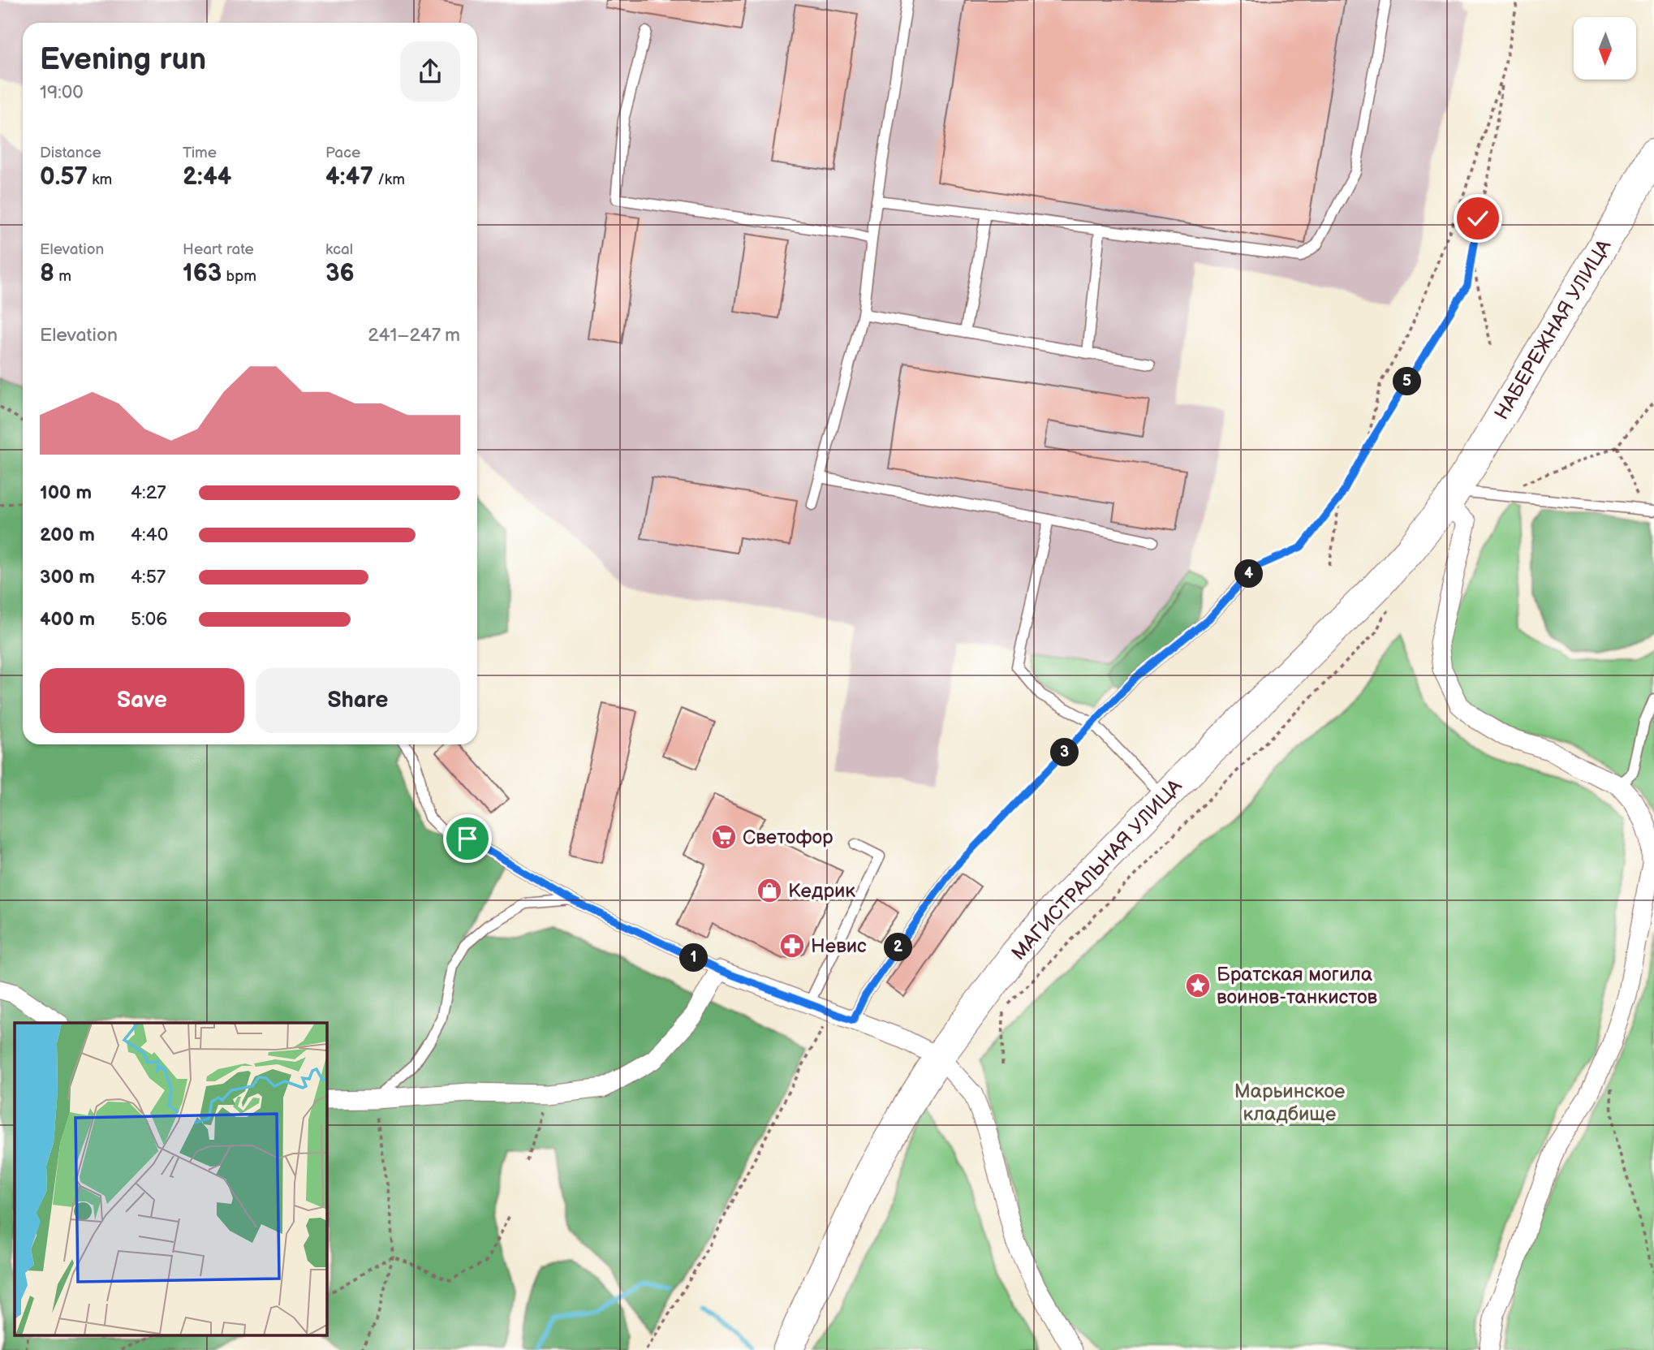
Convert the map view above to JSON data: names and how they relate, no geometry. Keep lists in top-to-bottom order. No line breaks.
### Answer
{"streets":{"main road":["НАБЕРЕЖНАЯ УЛИЦА","МАГИСТРАЛЬНАЯ УЛИЦА"]},"crossings":[["НАБЕРЕЖНАЯ УЛИЦА","МАГИСТРАЛЬНАЯ УЛИЦА"]],"parks":["Марьинское кладбище"],"places":{"supermarket":["Светофор"],"shop":["Кедрик"],"pharmacy":["Невис"],"place":["Братская могила воинов-танкистов"]},"north":"bottom","page":{"heading":["Evening run","19:00"],"stats":[["Distance","0.57 km"],["Time","2:44"],["Pace","4:47 /km"],["Elevation","8 m"],["Heart rate","163 bpm"],["kcal","36"]],"chart":["Elevation","241–247 m"],"pins":["5","4","3","2","1"],"list":[{"name":"100 m","note":"4:27"},{"name":"200 m","note":"4:40"},{"name":"300 m","note":"4:57"},{"name":"400 m","note":"5:06"}],"buttons":["Save","Share"]}}
